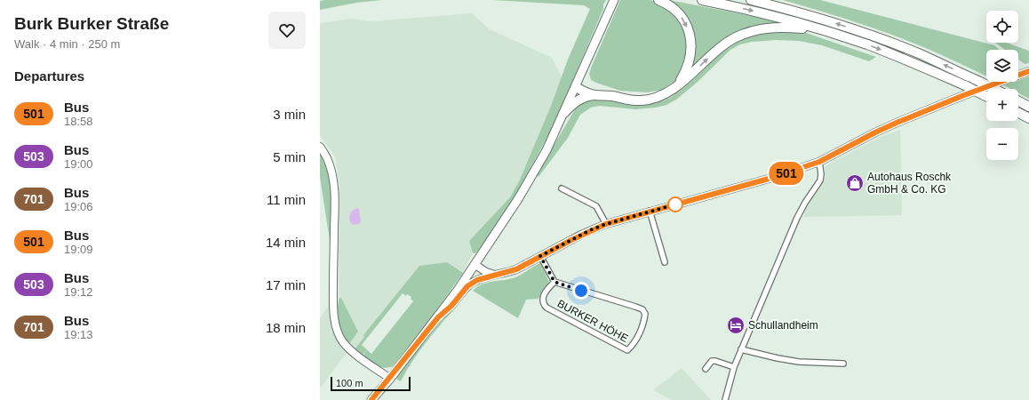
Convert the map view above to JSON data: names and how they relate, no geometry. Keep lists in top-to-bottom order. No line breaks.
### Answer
{"streets":{"street":["BURKER HÖHE"]},"places":{"shop":["Autohaus Roschk GmbH & Co. KG"],"hotel":["Schullandheim"]},"lines":["bus line 501"],"scale_bar":"100 m","page":{"heading":[["Burk Burker Straße","Walk · 4 min · 250 m"],"Departures"],"on_map":"501","map_buttons":["+","−"],"list":[{"mark":"501","name":"Bus","note":"18:58","value":"3 min"},{"mark":"503","name":"Bus","note":"19:00","value":"5 min"},{"mark":"701","name":"Bus","note":"19:06","value":"11 min"},{"mark":"501","name":"Bus","note":"19:09","value":"14 min"},{"mark":"503","name":"Bus","note":"19:12","value":"17 min"},{"mark":"701","name":"Bus","note":"19:13","value":"18 min"}],"scale":"100 m"}}
